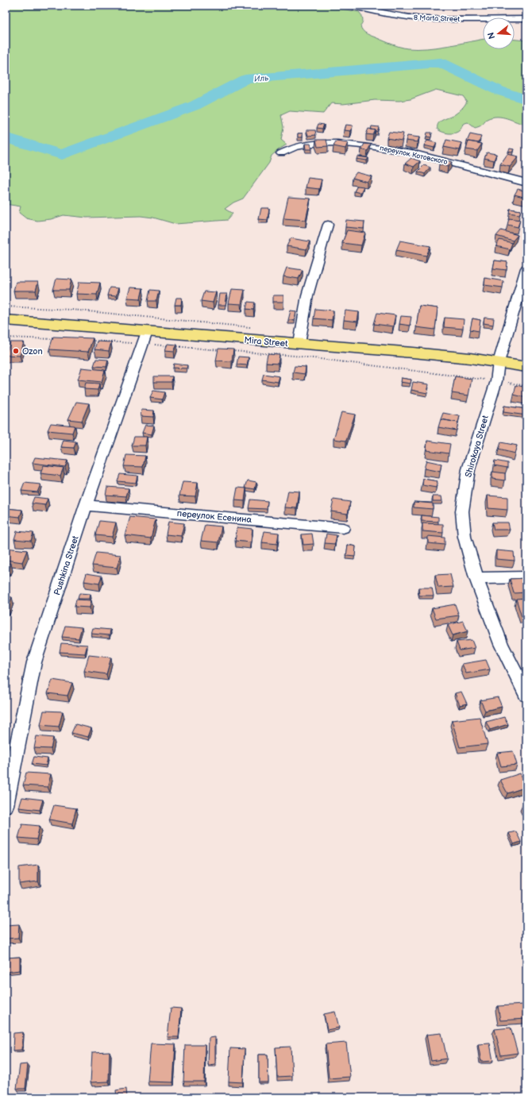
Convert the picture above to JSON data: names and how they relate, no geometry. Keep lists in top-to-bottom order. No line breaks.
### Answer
{"streets":{"highway":["Mira Street"],"street":["8 Marta Street","переулок Котовского","Shirokaya Street","переулок Есенина","Pushkina Street"]},"crossings":[["Mira Street","Shirokaya Street"],["Mira Street","Pushkina Street"],["переулок Есенина","Pushkina Street"]],"water":["Иль"],"places":["Ozon"],"north":"left"}
